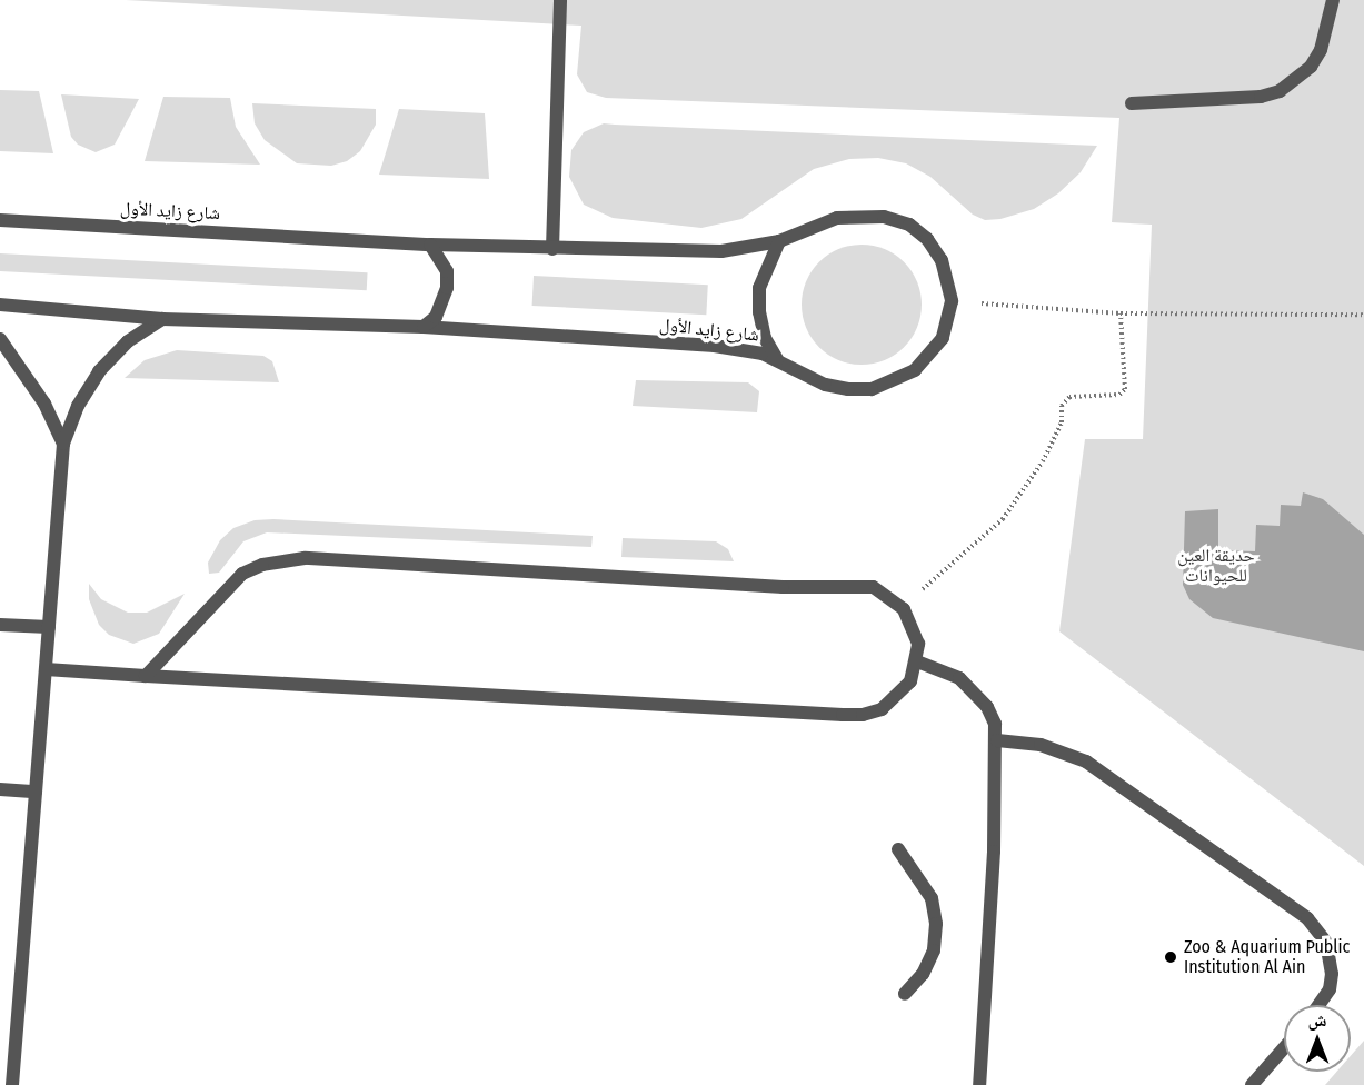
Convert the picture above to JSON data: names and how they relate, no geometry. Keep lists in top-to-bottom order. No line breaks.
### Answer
{"streets":{"street":["شارع زايد الأول"]},"parks":["حديقة العين للحيوانات"],"places":["Zoo & Aquarium Public Institution Al Ain"],"north":"top"}
